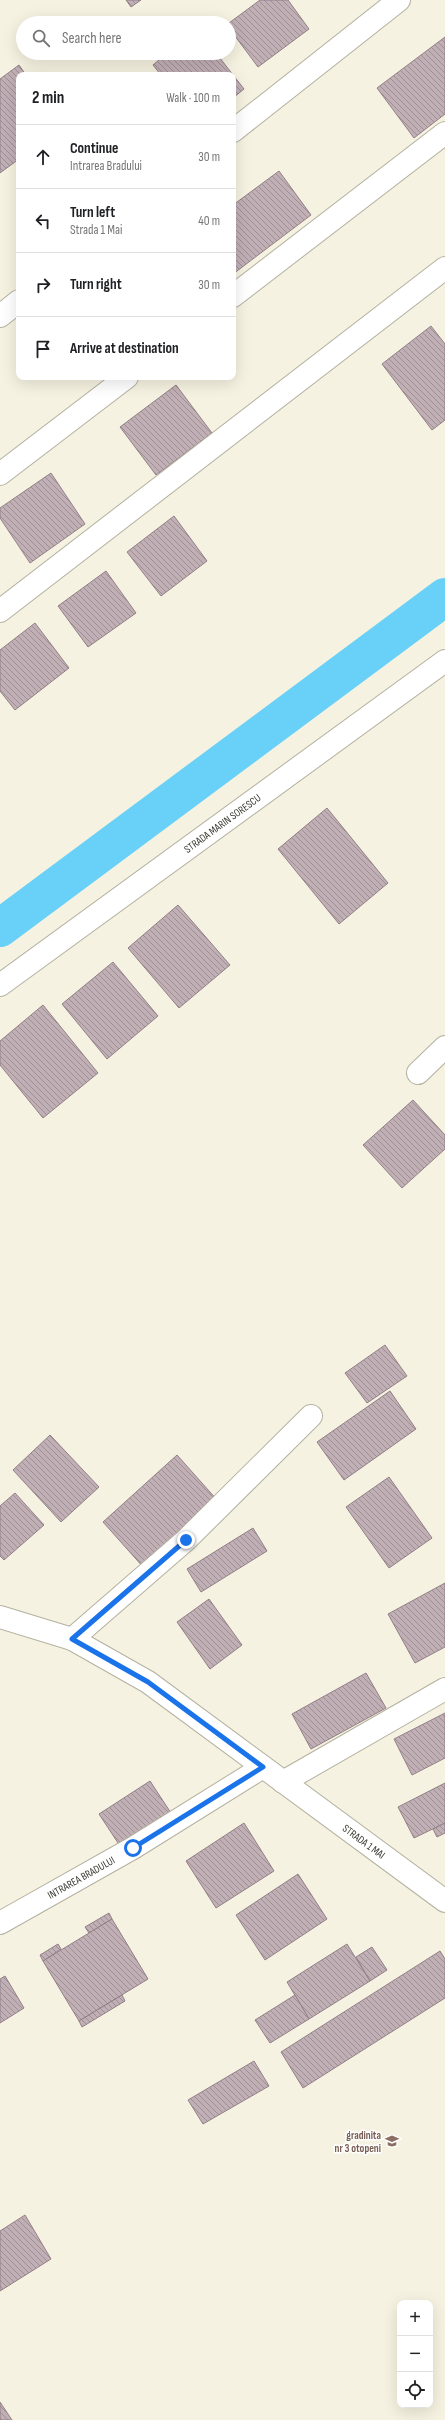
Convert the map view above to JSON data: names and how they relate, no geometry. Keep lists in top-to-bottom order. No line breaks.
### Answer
{"streets":{"street":["STRADA MARIN SORESCU","STRADA 1 MAI","INTRAREA BRADULUI"]},"crossings":[["STRADA 1 MAI","INTRAREA BRADULUI"]],"places":{"school or university":["gradinita nr 3 otopeni"]},"page":{"search":"Search here","heading":["2 min","Walk · 100 m"],"list":[["Continue","Intrarea Bradului","30 m"],["Turn left","Strada 1 Mai","40 m"],["Turn right","30 m"],"Arrive at destination"],"map_buttons":["+","−"]}}
